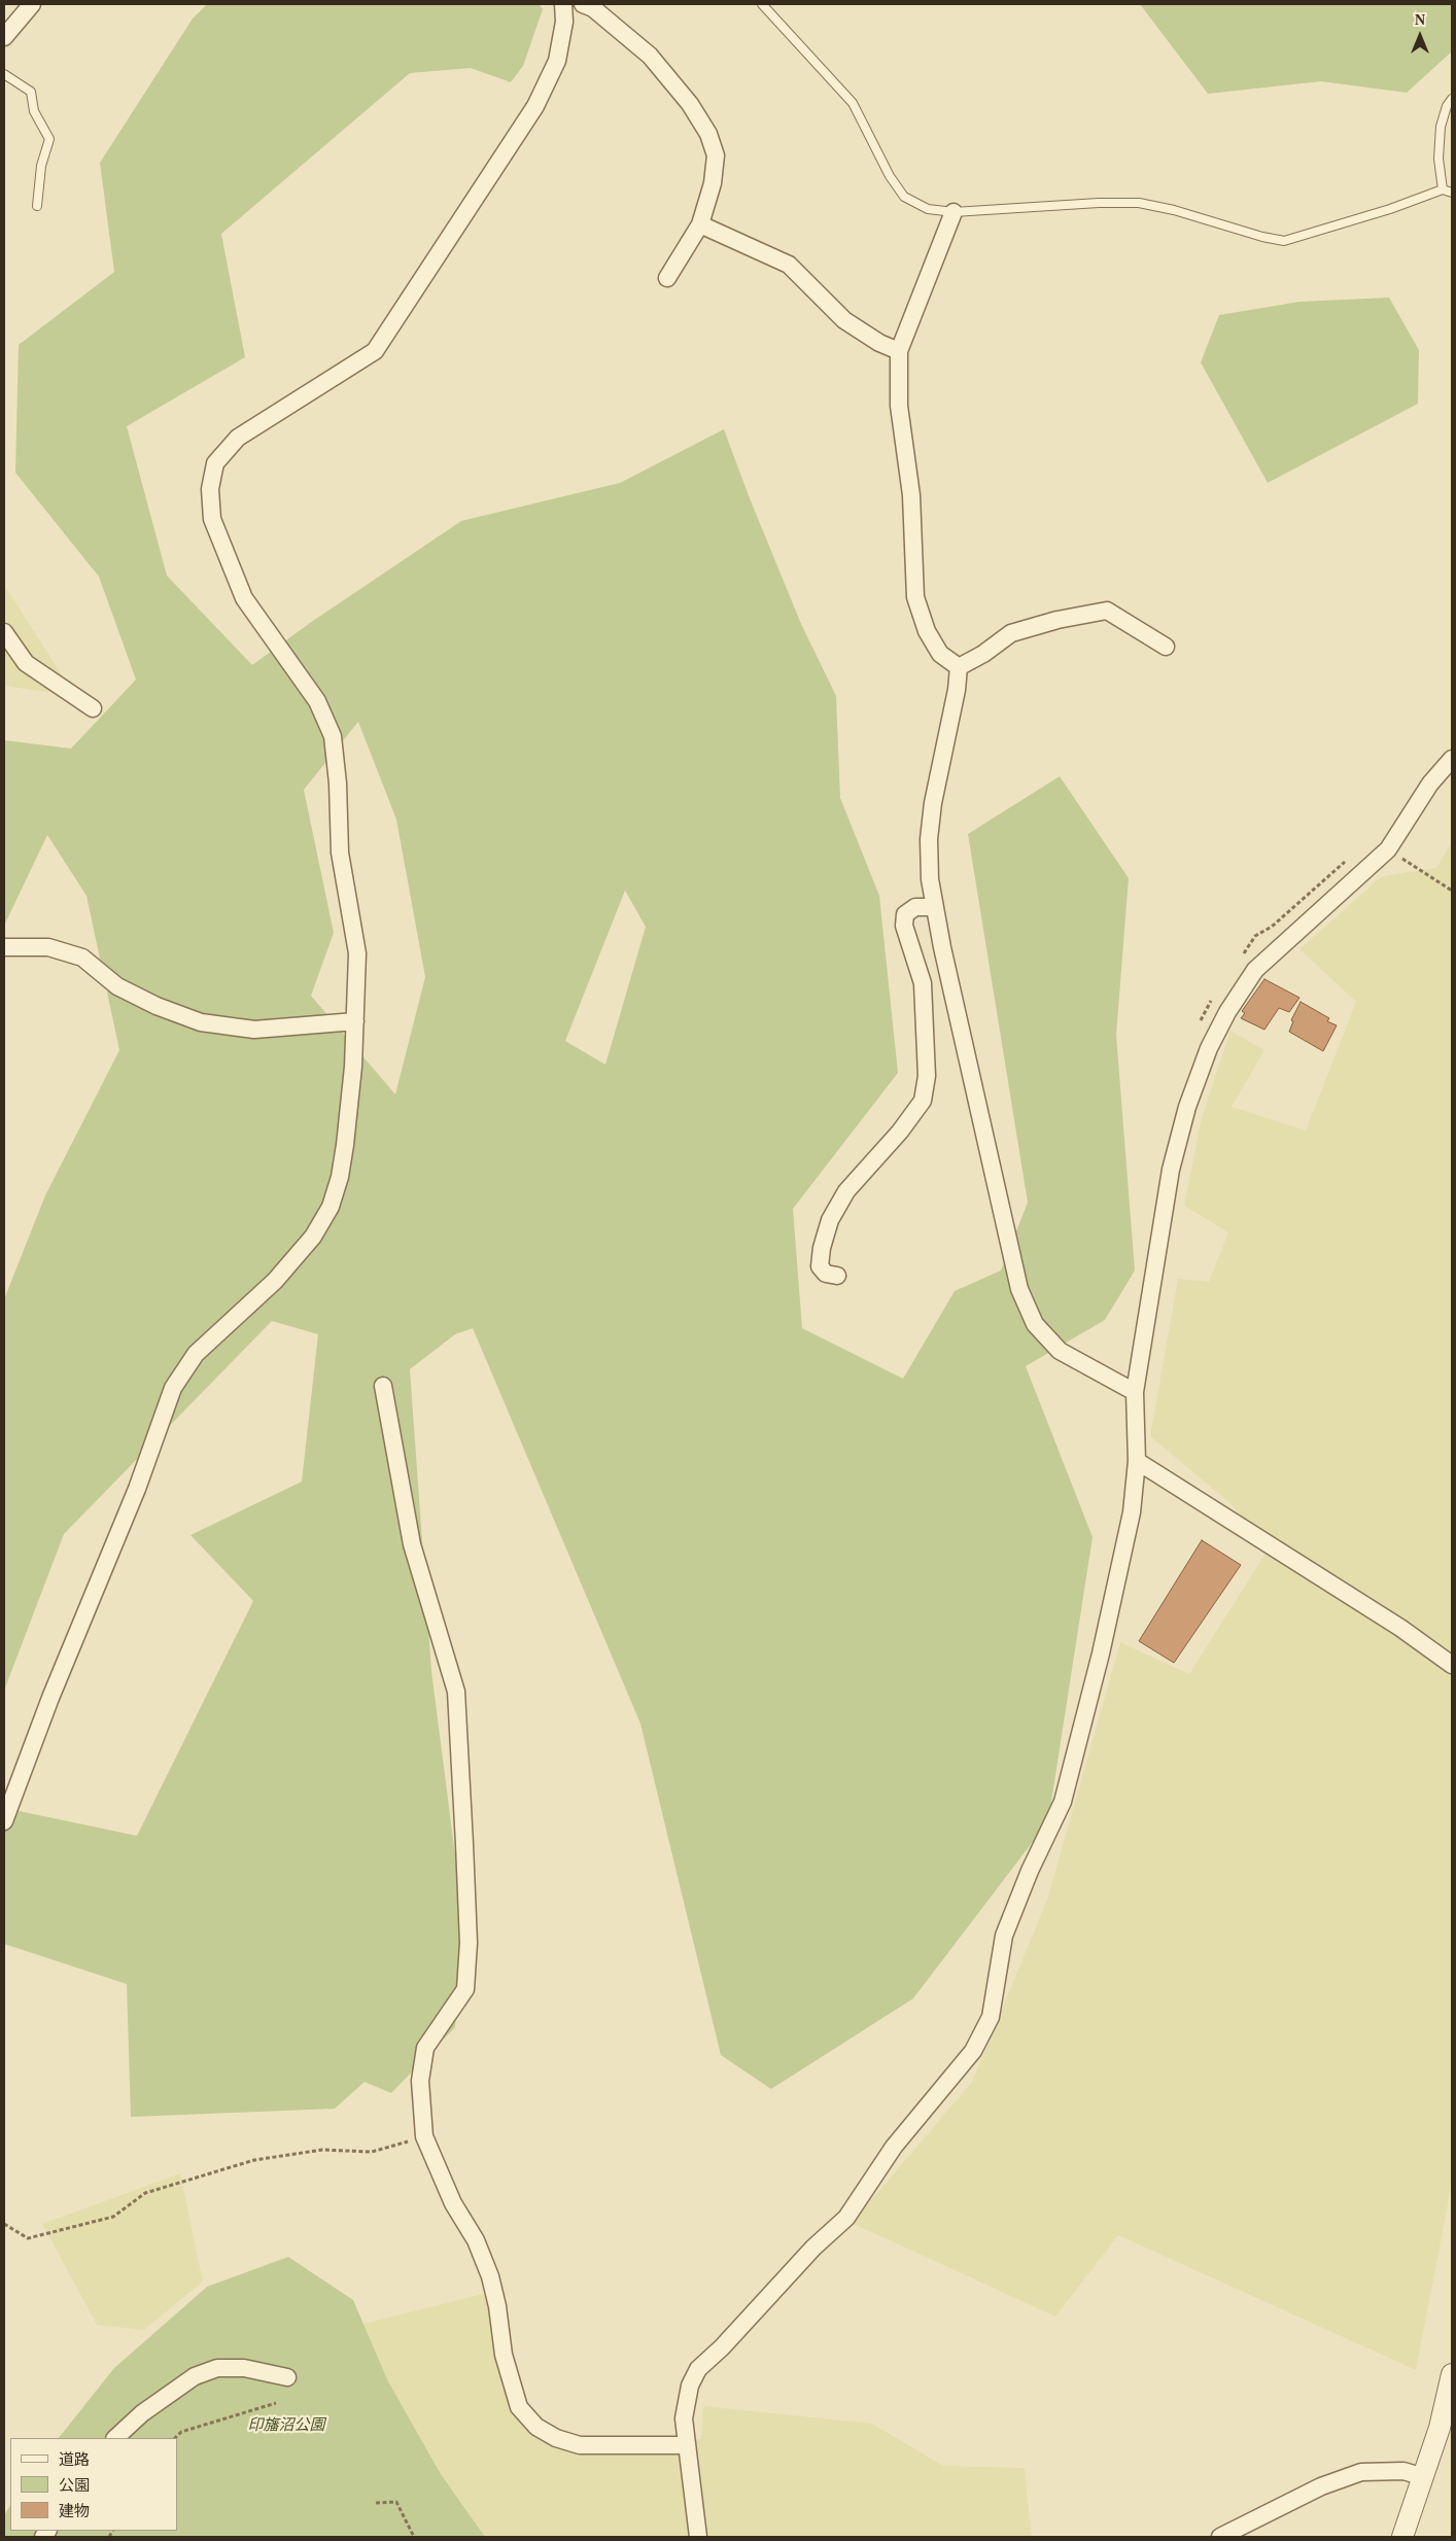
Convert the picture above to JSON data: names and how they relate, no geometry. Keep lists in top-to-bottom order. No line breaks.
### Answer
{"parks":["印旛沼公園"],"legend":["道路","公園","建物"],"north":"top"}
